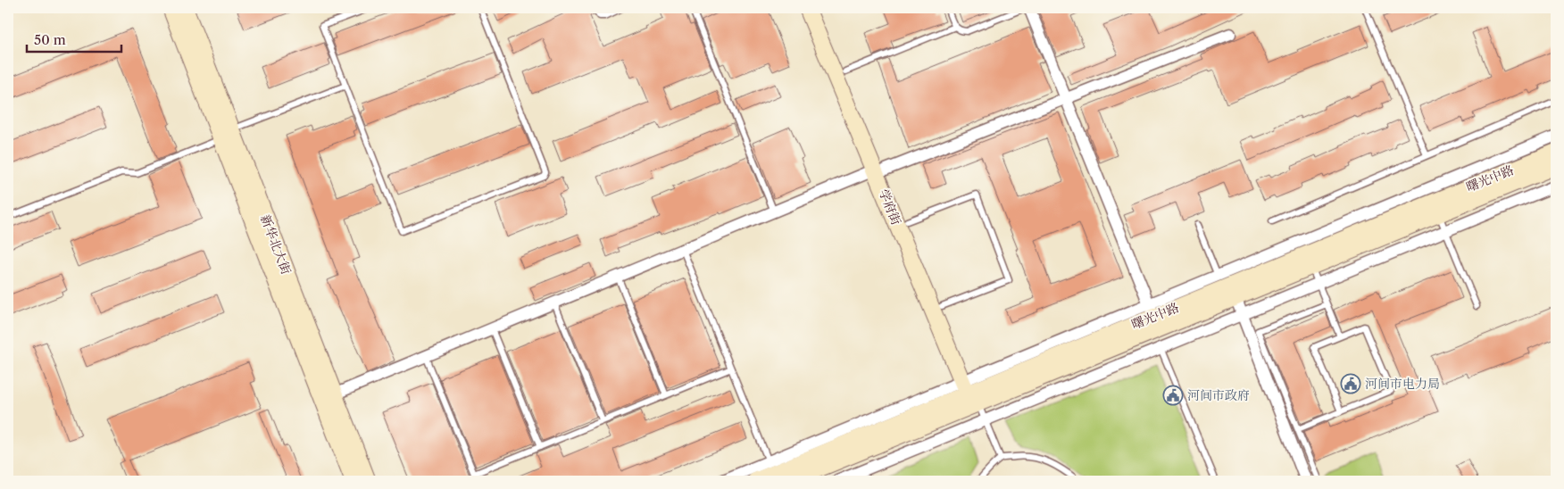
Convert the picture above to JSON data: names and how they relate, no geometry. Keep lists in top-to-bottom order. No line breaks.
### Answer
{"streets":{"main road":["曙光中路","学府街","新华北大街"]},"crossings":[["曙光中路","学府街"]],"places":{"public building":["河间市电力局","河间市政府"]},"scale_bar":"50 m"}
